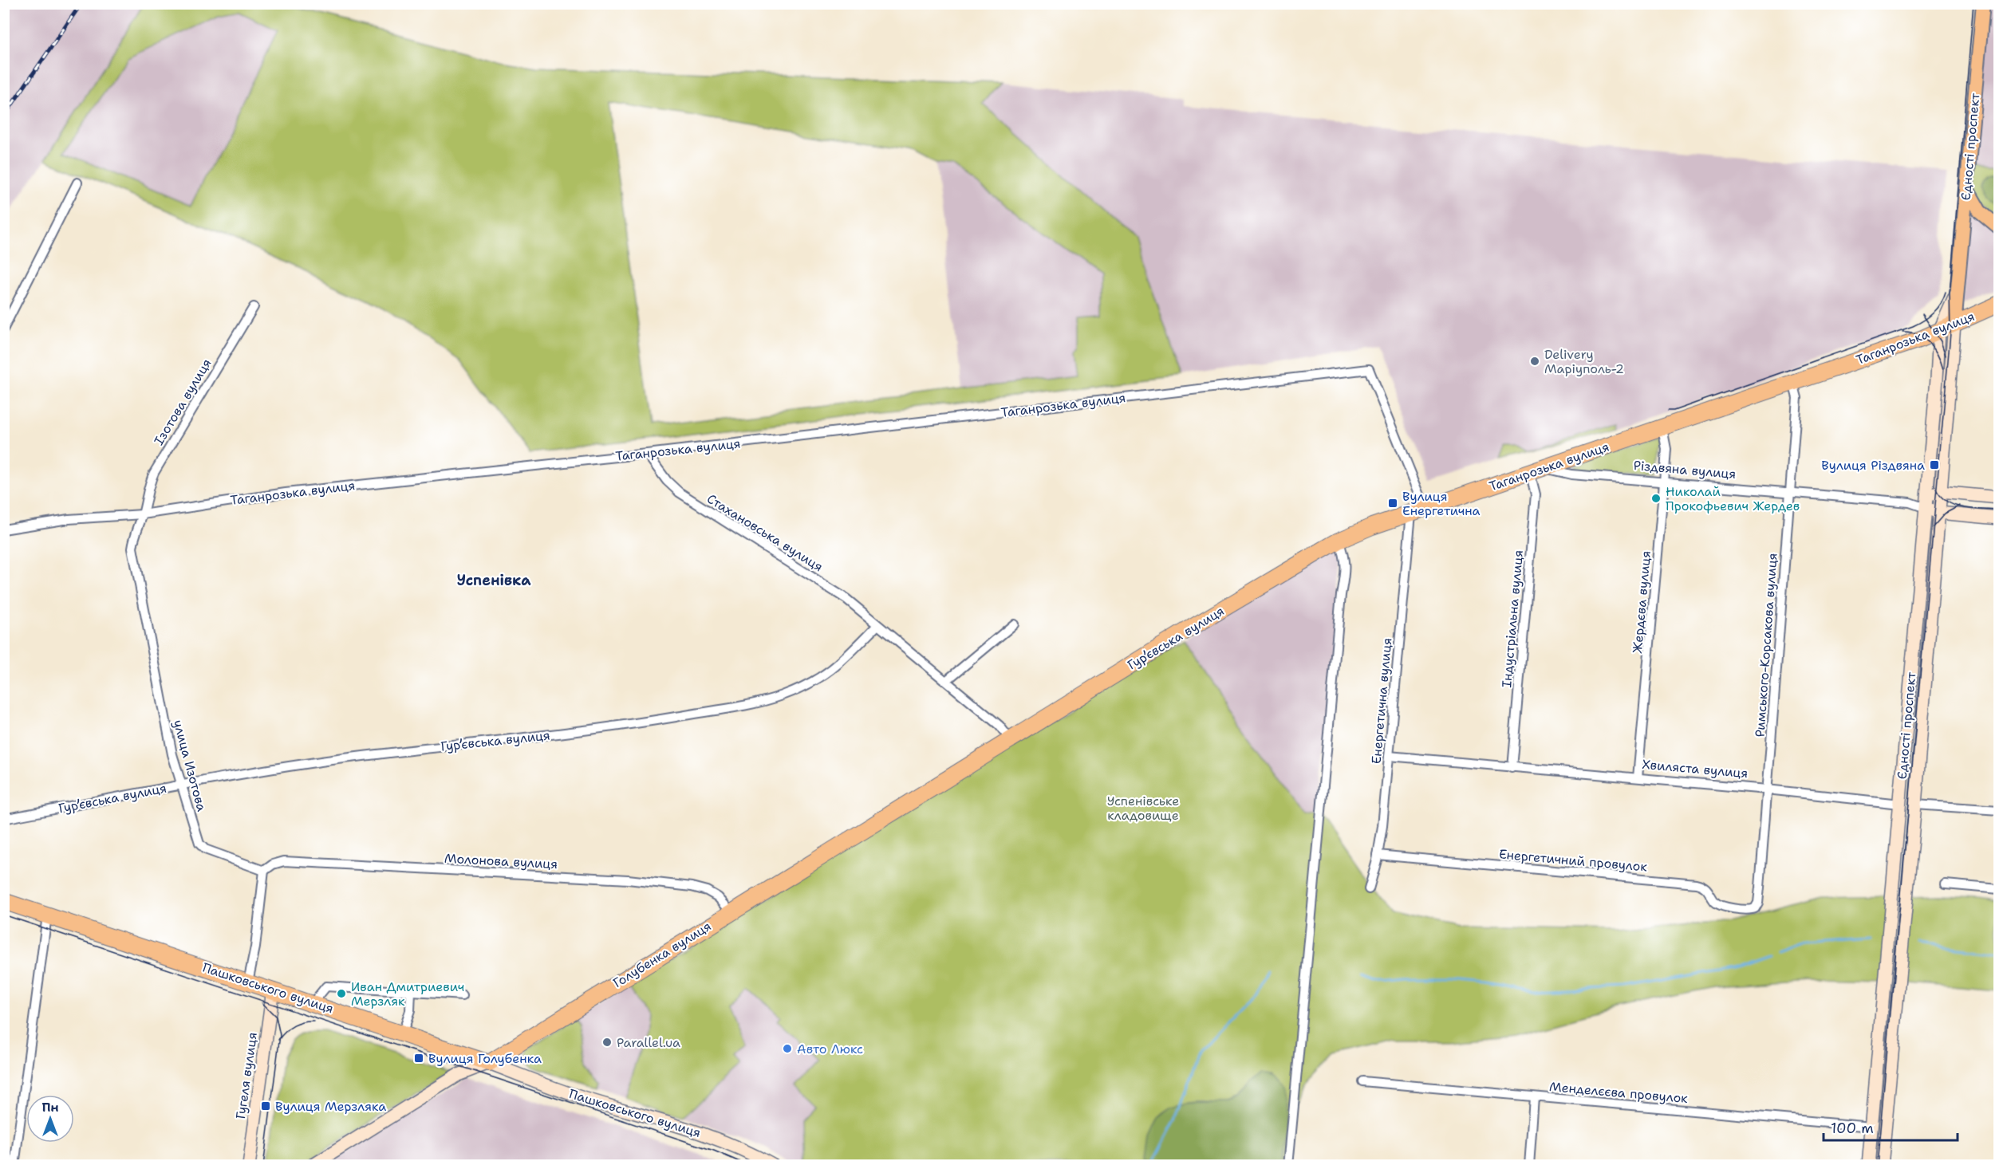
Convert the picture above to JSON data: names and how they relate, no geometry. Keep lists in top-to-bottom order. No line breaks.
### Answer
{"streets":{"highway":["Таганрозька вулиця","Гур’євська вулиця","Голубенка вулиця","Пашковського вулиця"],"main road":["Єдності проспект","Різдвяна вулиця","Хвиляста вулиця","Гугеля вулиця"],"street":["Ізотова вулиця","Стахановська вулиця","Жердєва вулиця","Індустріальна вулиця","Римського-Корсакова вулиця","Енергетична вулиця","улица Изотова","Енергетичний провулок","Молонова вулиця","Менделєєва провулок"]},"crossings":[["Єдності проспект","Таганрозька вулиця"],["Єдності проспект","Різдвяна вулиця"],["Єдності проспект","Хвиляста вулиця"],["Єдності проспект","Менделєєва провулок"],["Таганрозька вулиця","Ізотова вулиця"],["Таганрозька вулиця","Різдвяна вулиця"],["Таганрозька вулиця","Стахановська вулиця"],["Таганрозька вулиця","Жердєва вулиця"],["Таганрозька вулиця","Індустріальна вулиця"],["Таганрозька вулиця","Гур’євська вулиця"],["Таганрозька вулиця","Римського-Корсакова вулиця"],["Таганрозька вулиця","Енергетична вулиця"],["Таганрозька вулиця","улица Изотова"],["Ізотова вулиця","улица Изотова"],["Різдвяна вулиця","Жердєва вулиця"],["Різдвяна вулиця","Римського-Корсакова вулиця"],["Стахановська вулиця","Гур’євська вулиця"],["Жердєва вулиця","Хвиляста вулиця"],["Індустріальна вулиця","Хвиляста вулиця"],["Гур’євська вулиця","Енергетична вулиця"],["Гур’євська вулиця","улица Изотова"],["Гур’євська вулиця","Голубенка вулиця"],["Римського-Корсакова вулиця","Хвиляста вулиця"],["Римського-Корсакова вулиця","Енергетичний провулок"],["Енергетична вулиця","Хвиляста вулиця"],["Енергетична вулиця","Енергетичний провулок"],["улица Изотова","Молонова вулиця"],["Молонова вулиця","Голубенка вулиця"],["Голубенка вулиця","Пашковського вулиця"],["Пашковського вулиця","Гугеля вулиця"]],"districts":["Успенівка"],"parks":["Успенівське кладовище"],"places":{"other":["Delivery Марiуполь-2","Николай Прокофьевич Жердев","Иван Дмитриевич Мерзляк","Parallel.ua","Авто Люкс"],"transit":["Вулиця Різдвяна","Вулиця Енергетична","Вулиця Голубенка","Вулиця Мерзляка"]},"scale_bar":"100 m","north":"top"}
